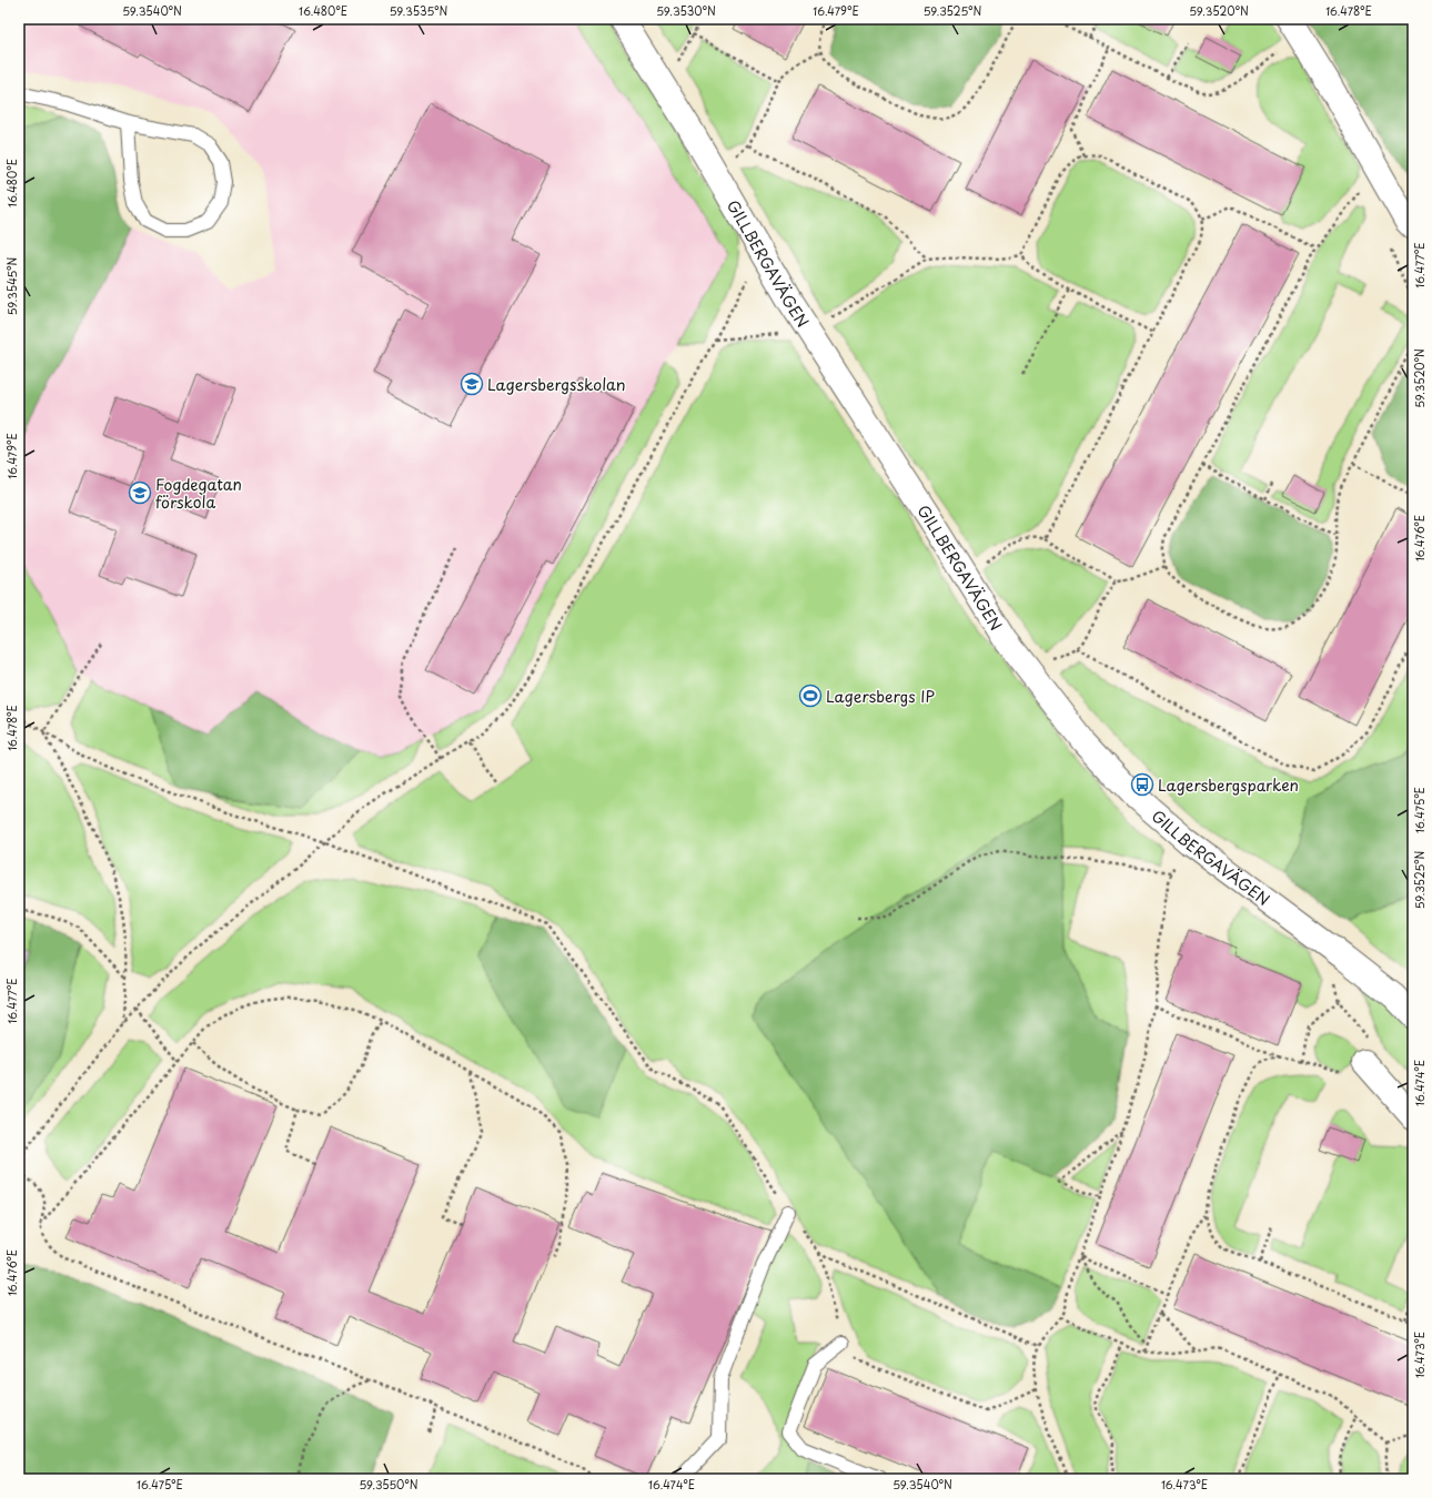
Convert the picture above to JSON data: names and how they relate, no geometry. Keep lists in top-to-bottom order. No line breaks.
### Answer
{"streets":{"street":["GILLBERGAVÄGEN"]},"places":{"school or university":["Lagersbergsskolan","Fogdegatan förskola"],"sports":["Lagersbergs IP"],"bus stop":["Lagersbergsparken"]},"coordinates":["59.3540°N","16.480°E","59.3535°N","59.3530°N","16.479°E","59.3525°N","59.3520°N","16.478°E","16.477°E","59.3545°N","16.476°E","16.475°E","16.474°E","16.473°E","59.3550°N"]}
